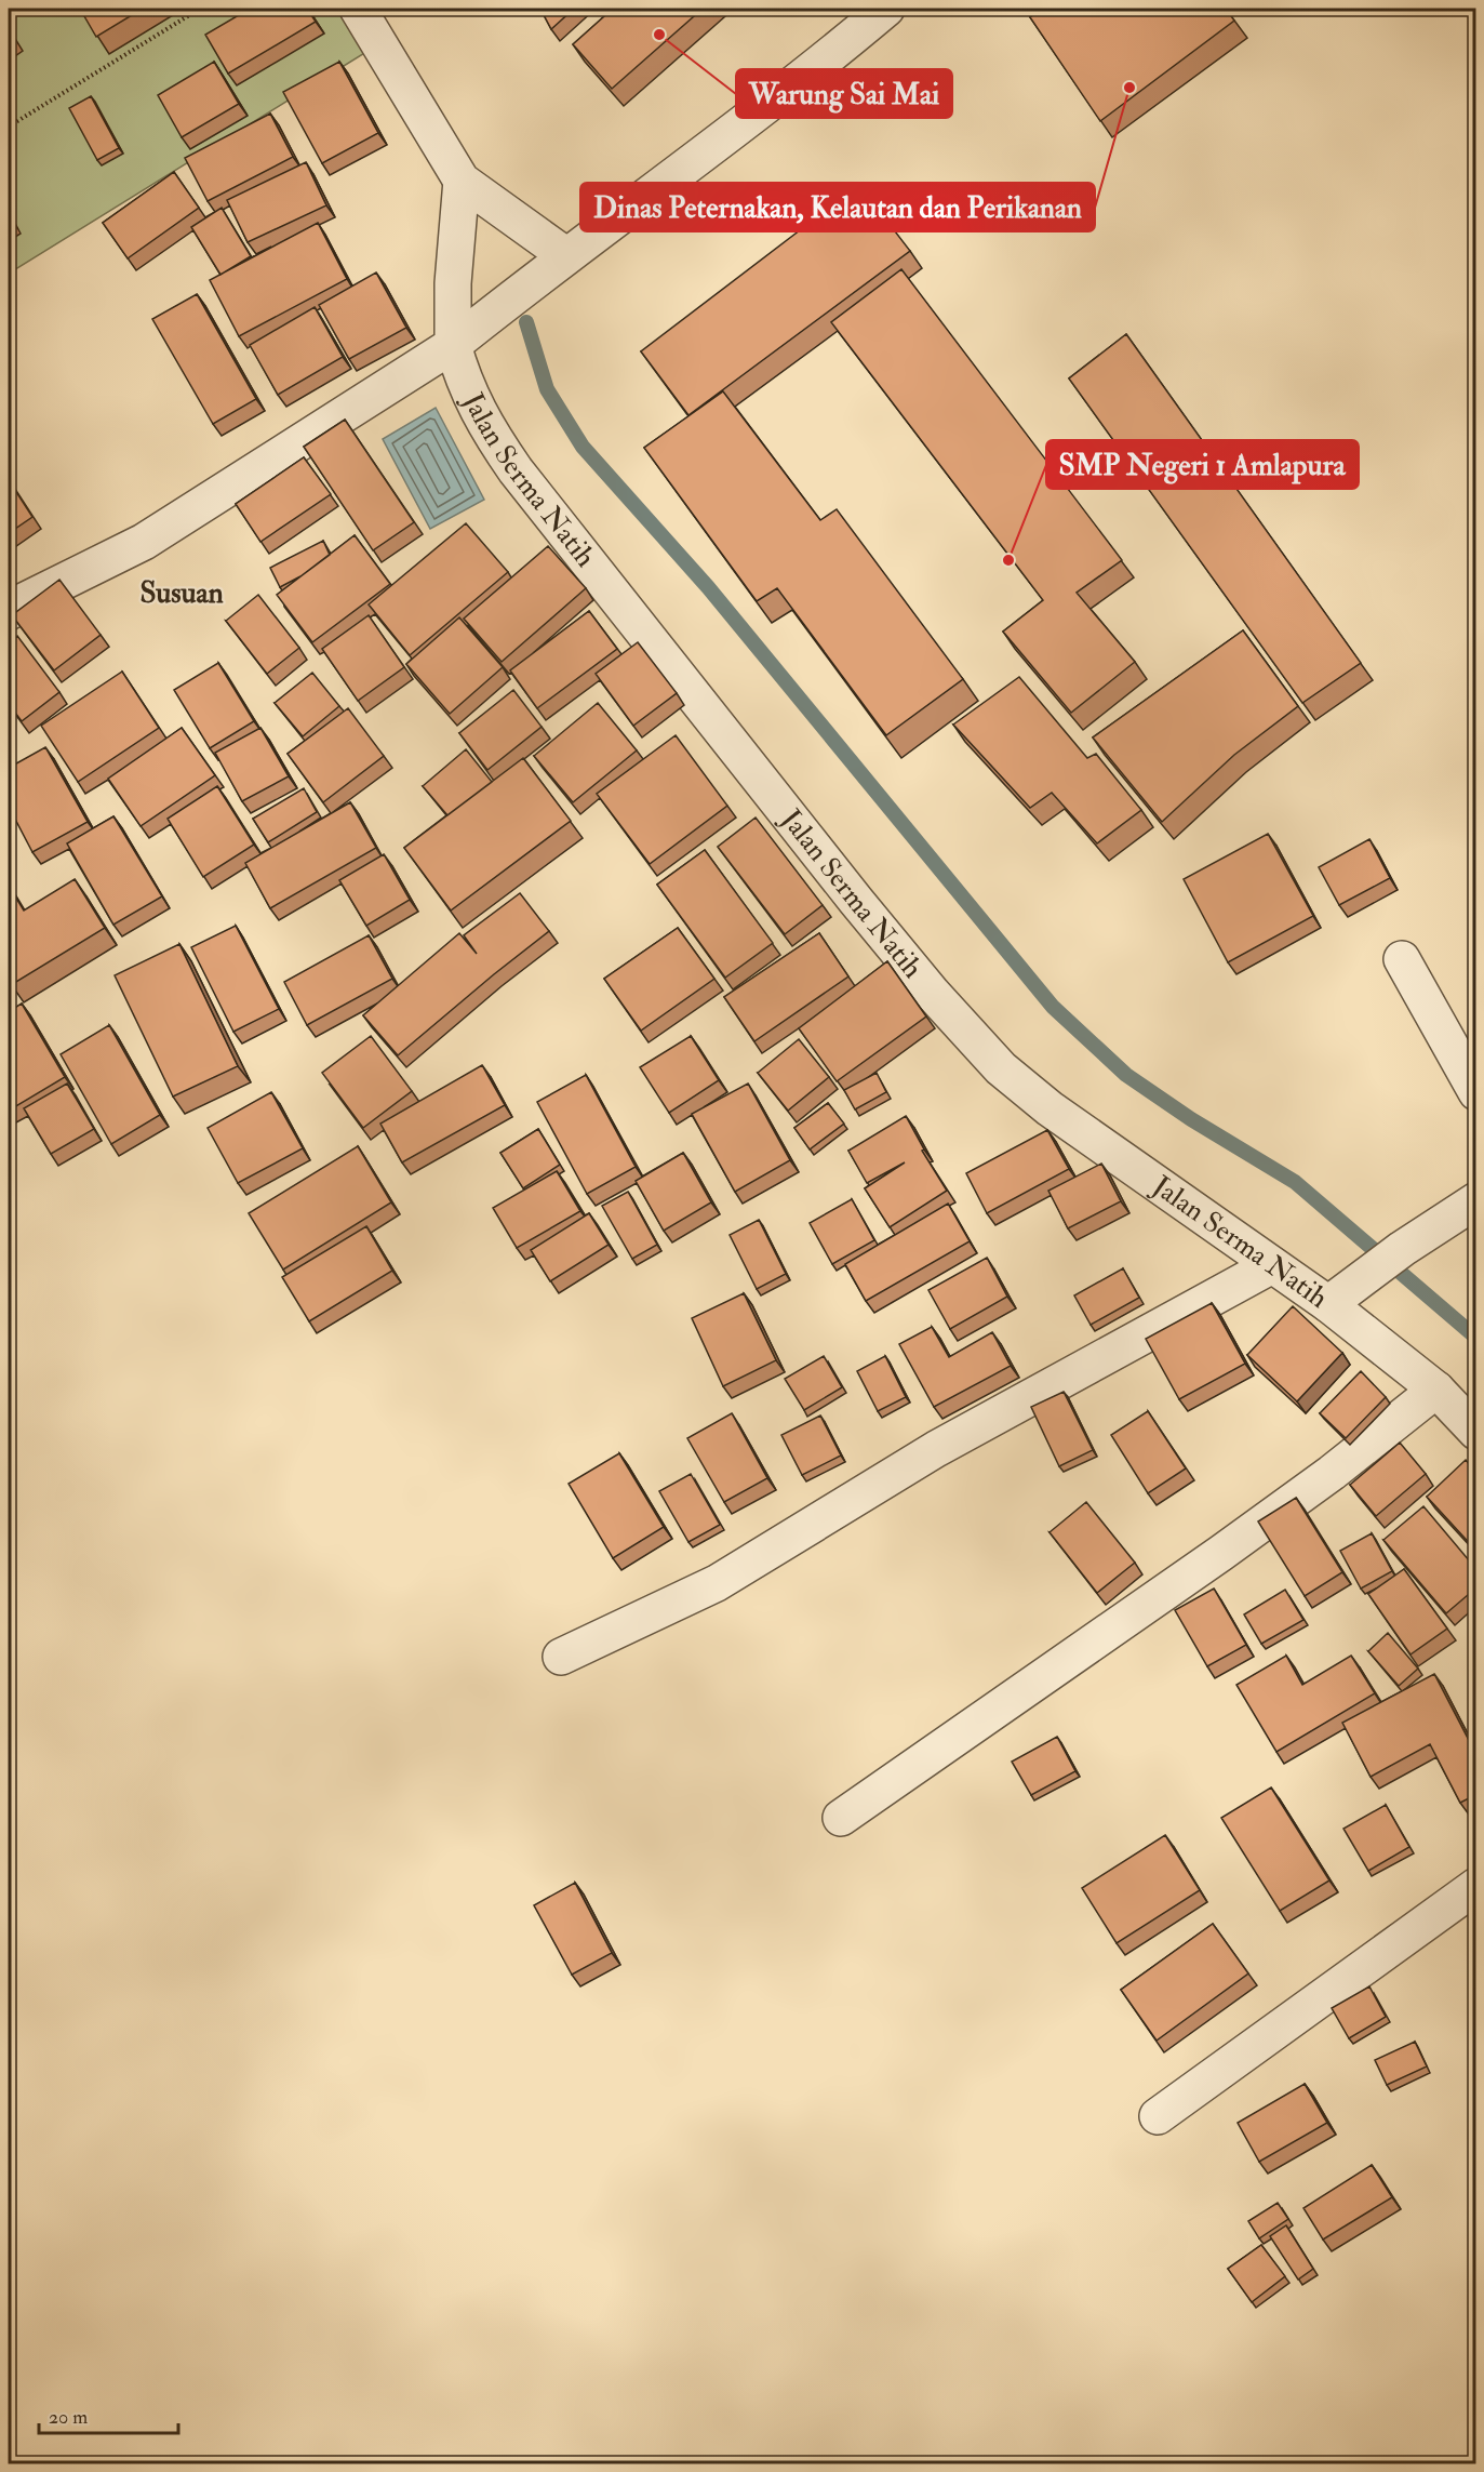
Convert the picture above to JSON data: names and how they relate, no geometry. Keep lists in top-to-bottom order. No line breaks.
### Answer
{"streets":{"street":["Jalan Serma Natih"]},"districts":["Susuan"],"places":["Warung Sai Mai","Dinas Peternakan, Kelautan dan Perikanan","SMP Negeri 1 Amlapura"],"scale_bar":"20 m"}
